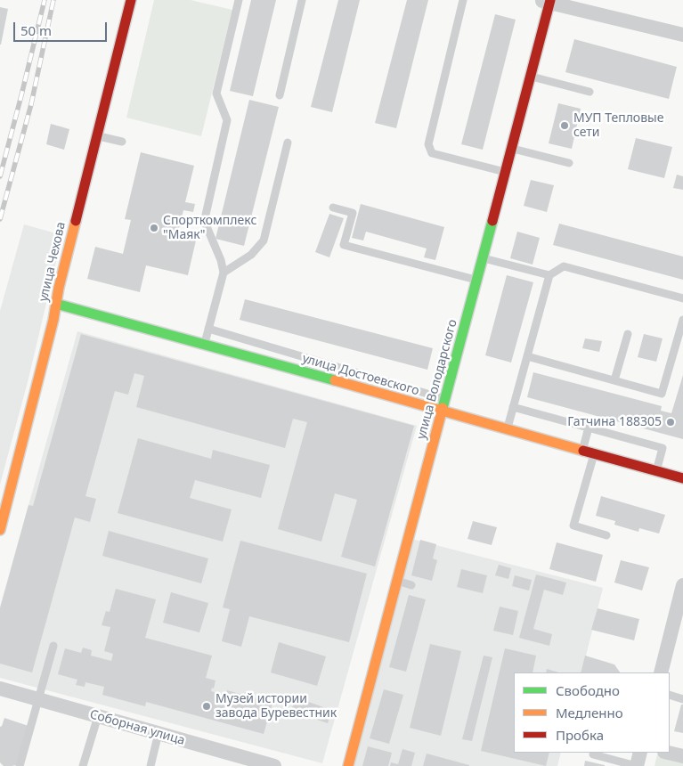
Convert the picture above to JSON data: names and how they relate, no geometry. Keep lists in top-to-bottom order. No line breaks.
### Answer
{"streets":{"street":["улица Чехова","улица Достоевского","улица Володарского","Соборная улица"]},"crossings":[["улица Чехова","улица Достоевского"],["улица Достоевского","улица Володарского"]],"places":["МУП Тепловые сети","Спорткомплекс \"Маяк\"","Гатчина 188305","Музей истории завода Буревестник"],"legend":["Свободно","Медленно","Пробка"],"scale_bar":"50 m"}
